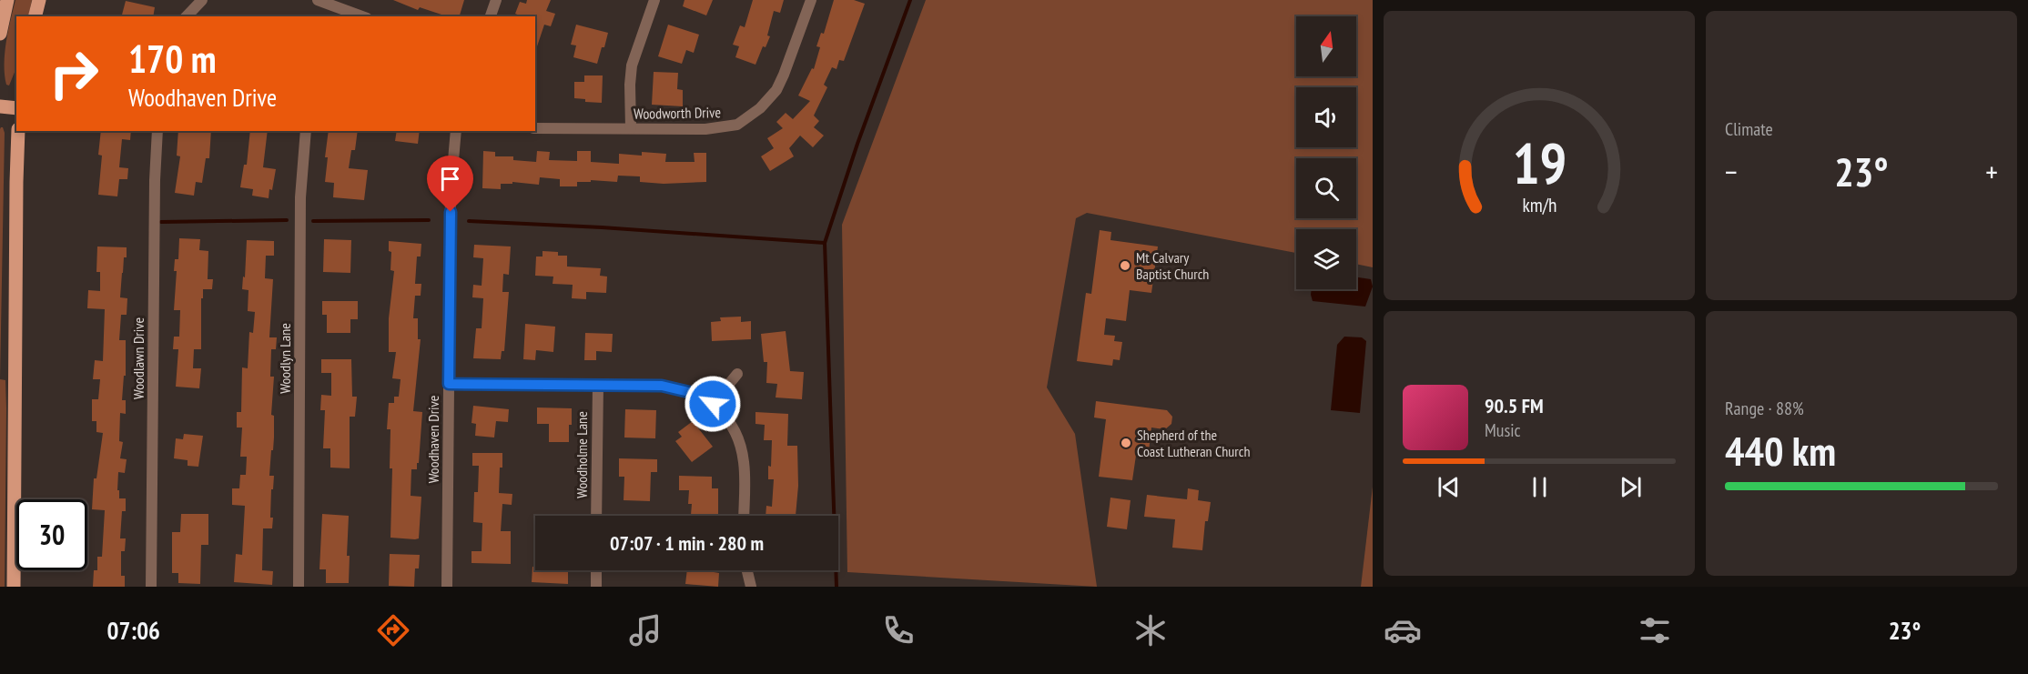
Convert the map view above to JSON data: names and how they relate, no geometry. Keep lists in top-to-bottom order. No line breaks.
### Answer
{"streets":{"street":["Woodworth Drive","Woodlawn Drive","Woodlyn Lane","Woodhaven Drive","Woodholme Lane"]},"places":["Mt Calvary Baptist Church","Shepherd of the Coast Lutheran Church"],"north":"top","page":{"tile":["Climate",["Range · 88%","440 km"]],"turn":["170 m","Woodhaven Drive"],"heat":["−","23°","+"],"song":["90.5 FM","Music"],"limit":"30","trip":"07:07 · 1 min · 280 m","tabs":["07:06","23°"],"gauge":["19","km/h"]}}
